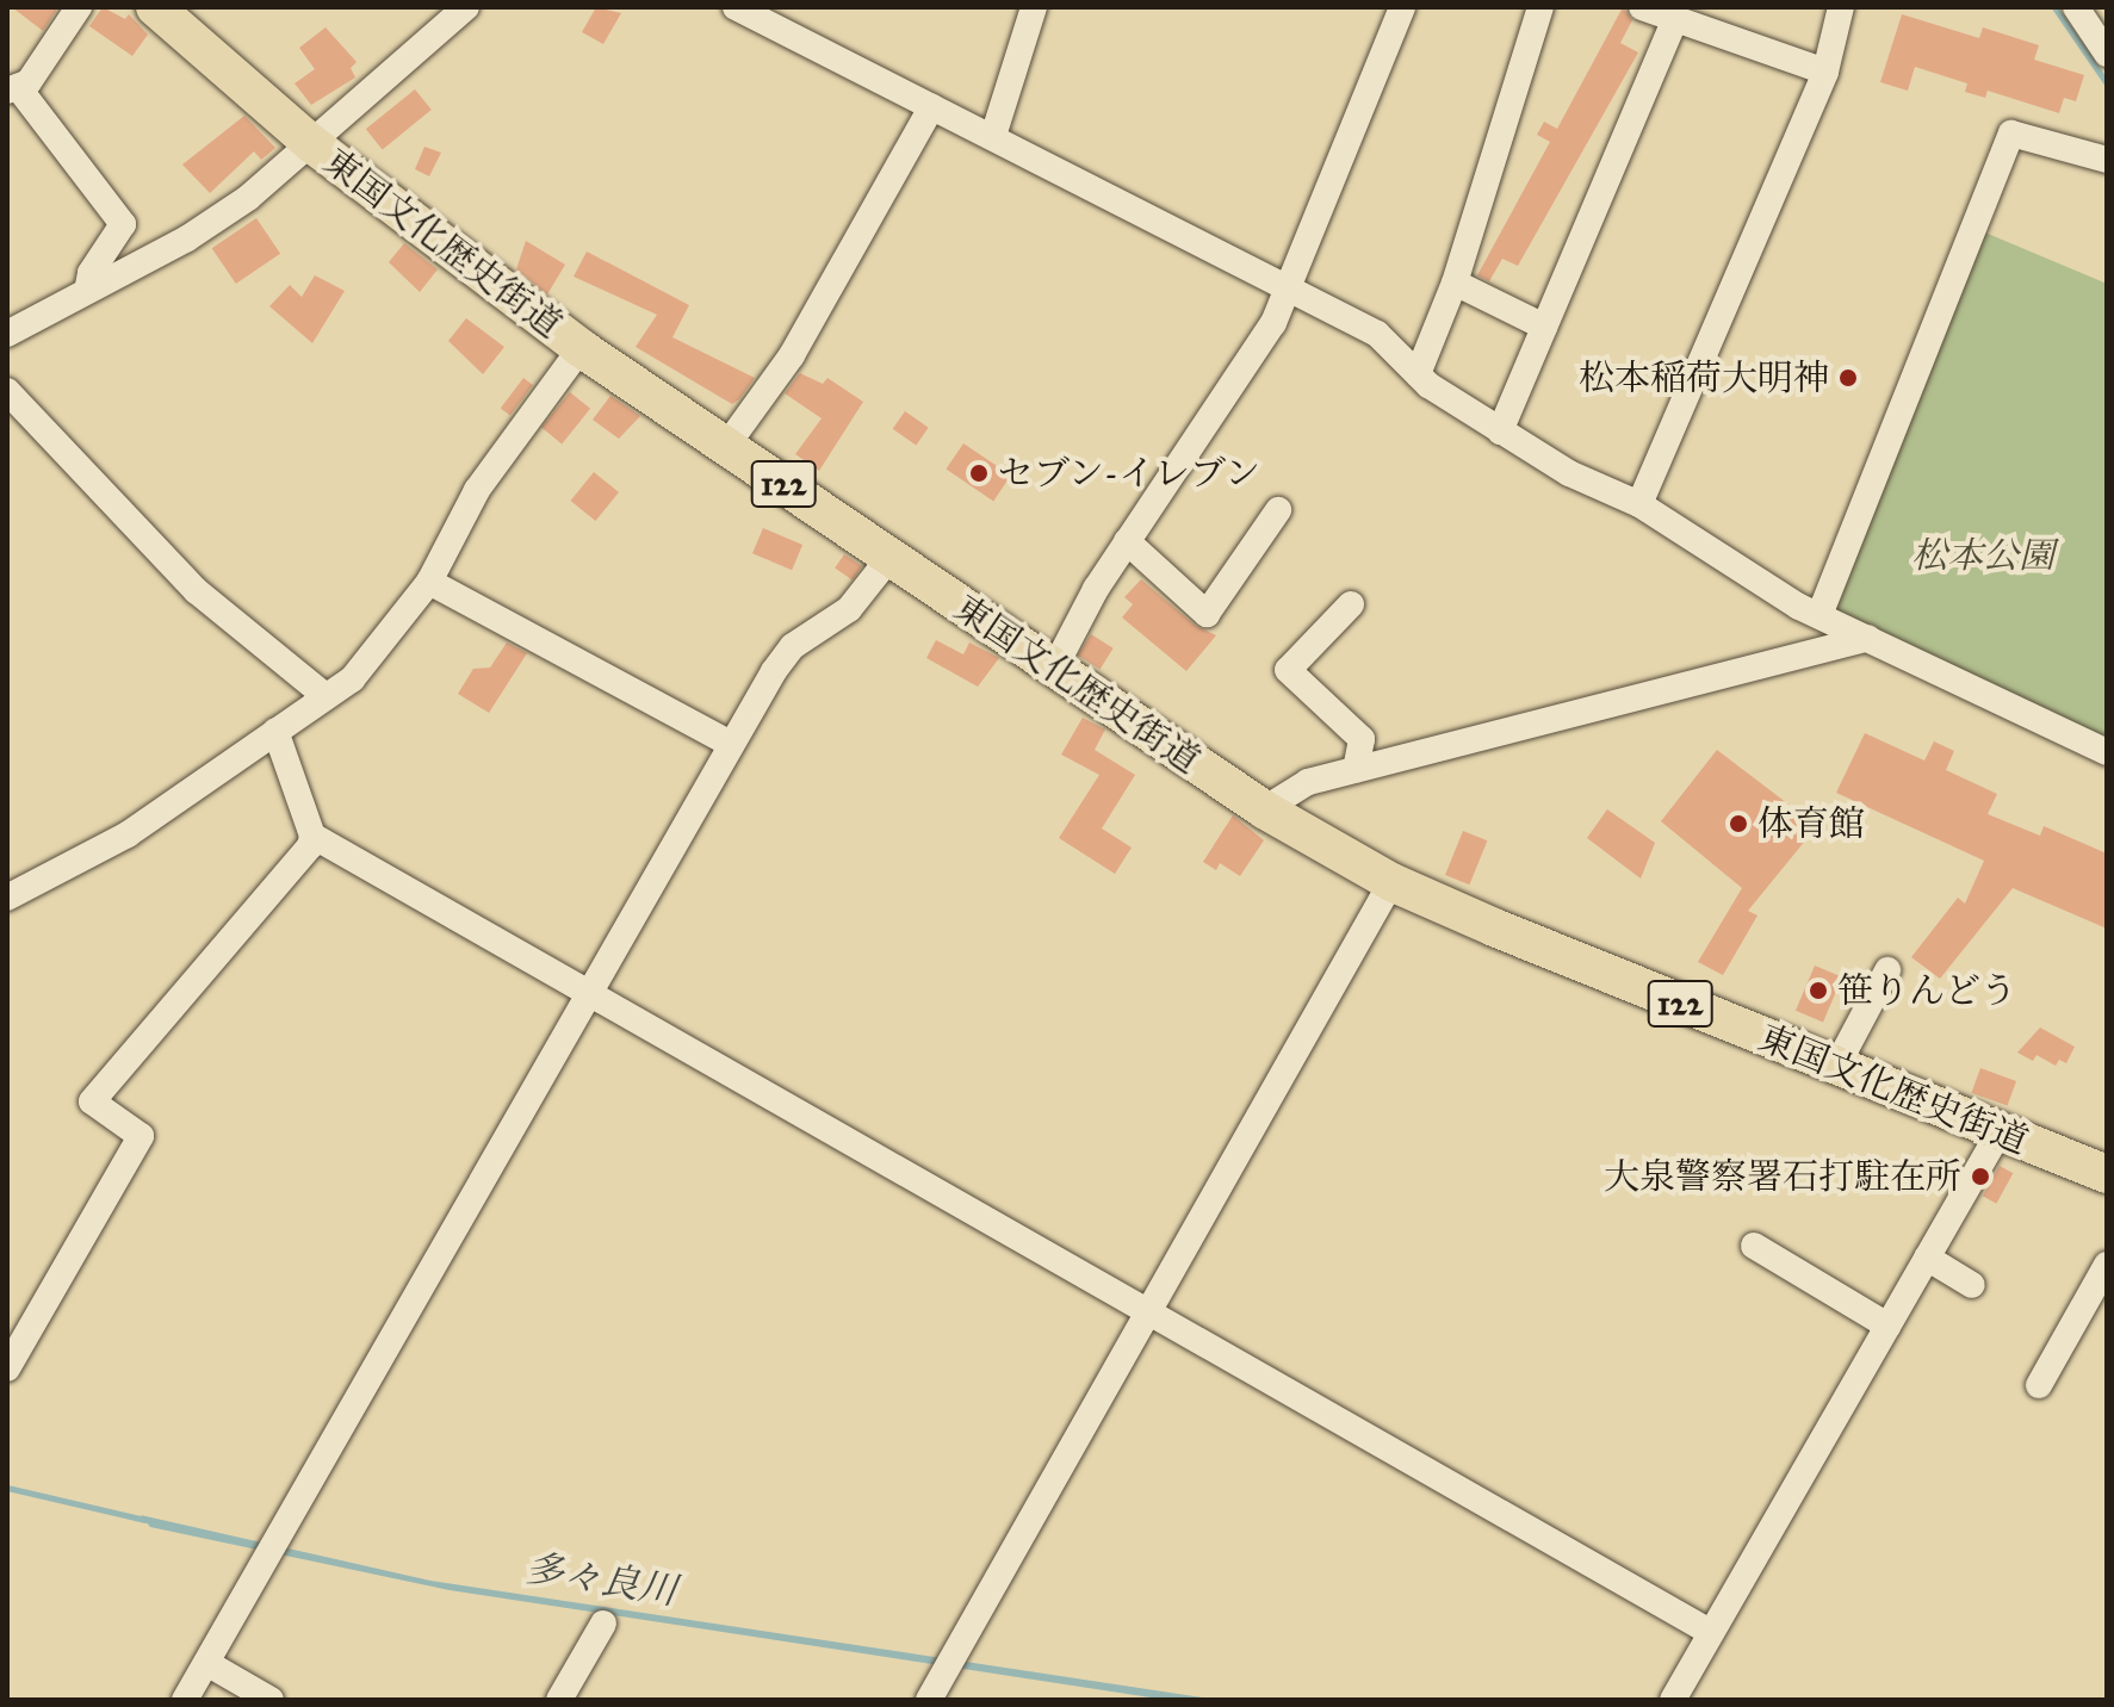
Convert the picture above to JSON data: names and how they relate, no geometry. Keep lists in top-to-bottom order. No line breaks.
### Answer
{"streets":{"highway":["東国文化歴史街道","122"]},"water":["多々良川"],"parks":["松本公園"],"places":["松本稲荷大明神","セブン-イレブン","体育館","笹りんどう","大泉警察署石打駐在所"]}
